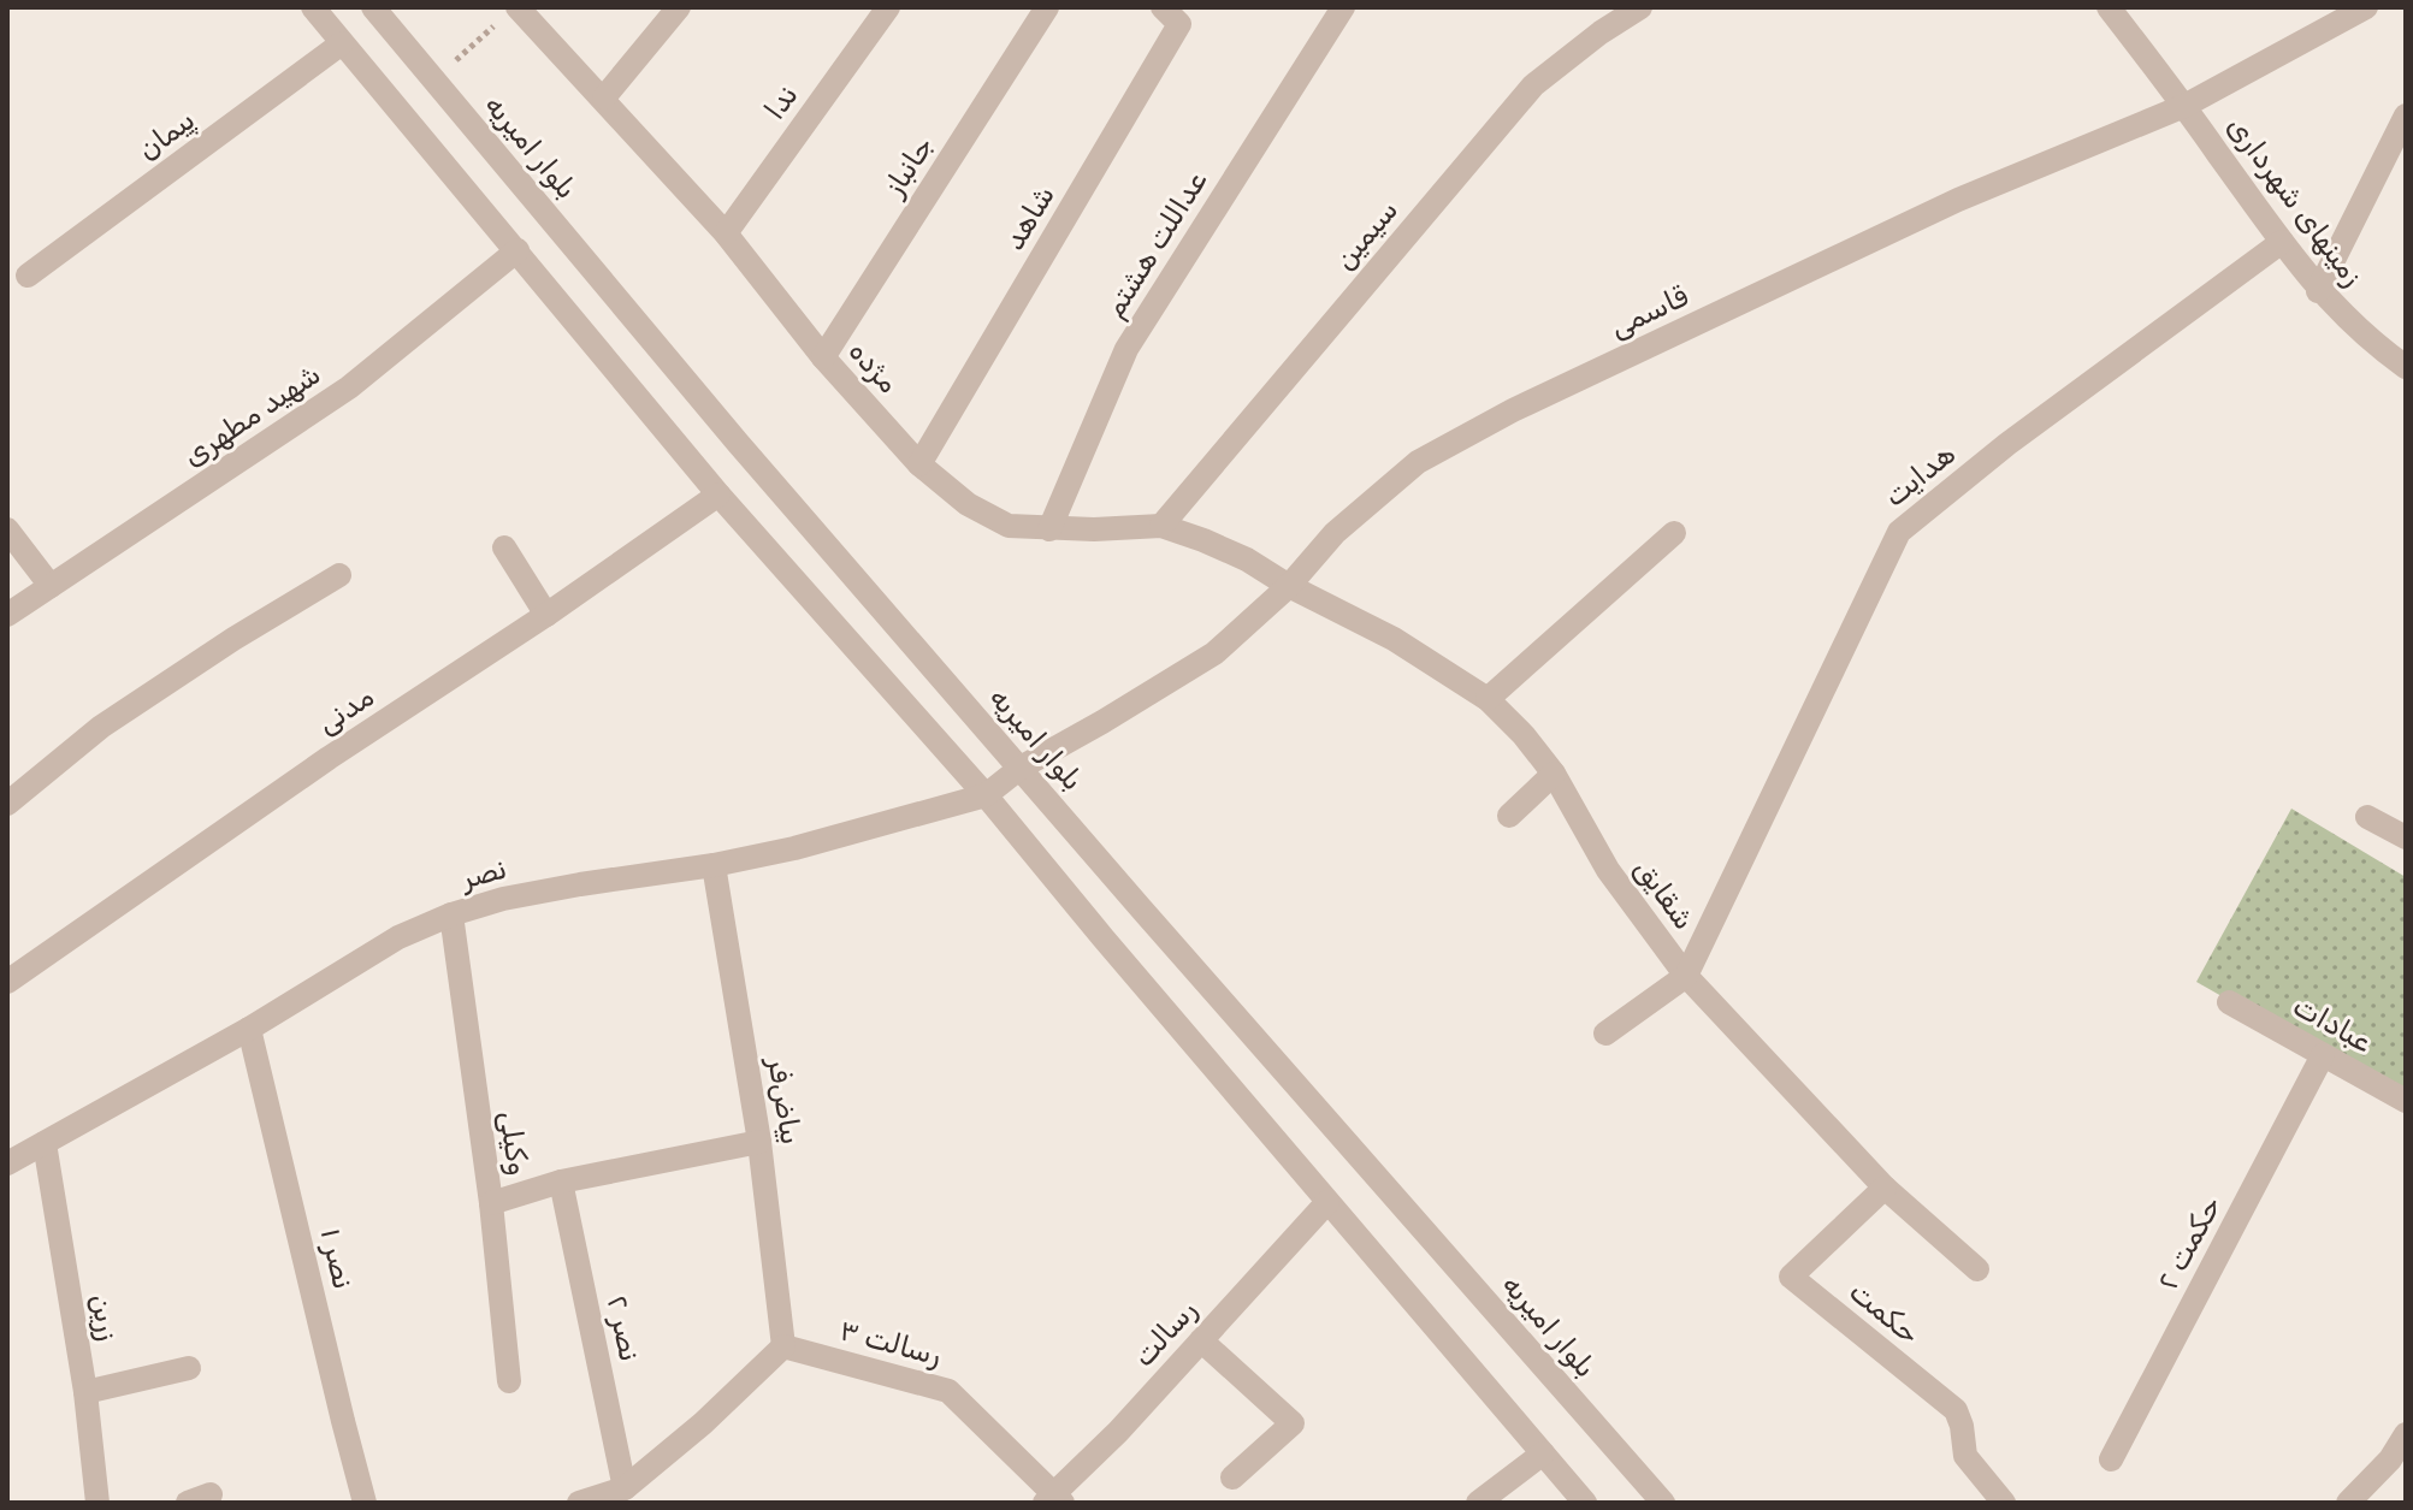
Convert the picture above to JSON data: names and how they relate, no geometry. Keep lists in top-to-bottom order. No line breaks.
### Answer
{"streets":{"street":["ندا","پیمان","بلوار امیریه","جانباز","زمینهای شهرداری","شاهد","سیمین","عداللت هشتم","قاسمی","مژده","شهید مطهری","هدایت","مدنی","نصر","شقایق","عبادات","بیاض‌فر","وکیلی","حکمت ۲","نصر ۱","حکمت","زرین","نصر ۲","رسالت","رسالت ۳"]},"crossings":[["ندا","مژده"],["بلوار امیریه","قاسمی"],["بلوار امیریه","نصر"],["جانباز","مژده"],["زمینهای شهرداری","قاسمی"],["زمینهای شهرداری","هدایت"],["شاهد","مژده"],["سیمین","مژده"],["عداللت هشتم","مژده"],["قاسمی","مژده"],["قاسمی","نصر"],["قاسمی","شقایق"],["مژده","شقایق"],["هدایت","شقایق"],["نصر","بیاض‌فر"],["نصر","وکیلی"],["نصر","نصر ۱"],["نصر","زرین"],["شقایق","حکمت"],["عبادات","حکمت ۲"],["بیاض‌فر","رسالت ۳"],["رسالت","رسالت ۳"]]}
